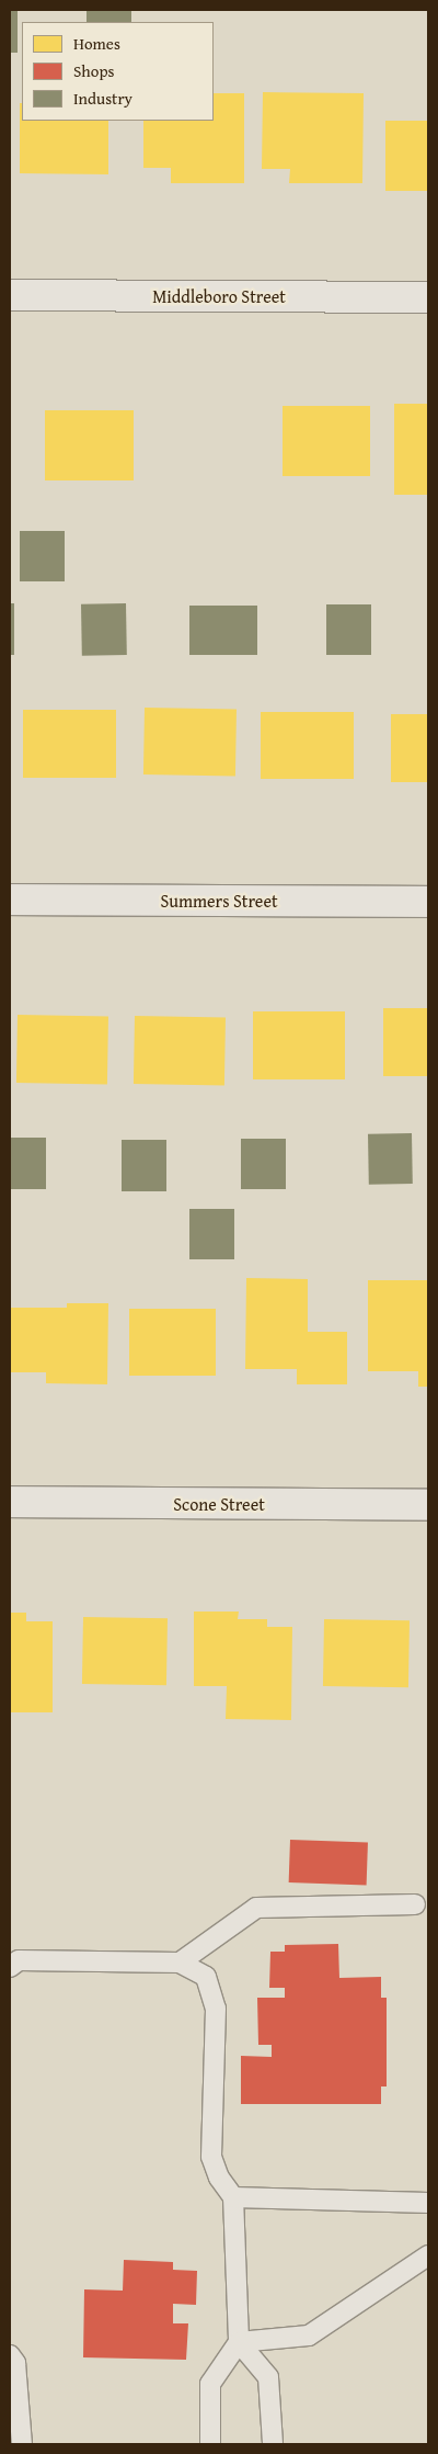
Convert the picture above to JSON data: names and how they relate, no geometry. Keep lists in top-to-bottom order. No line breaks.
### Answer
{"streets":{"street":["Middleboro Street","Summers Street","Scone Street"]},"legend":["Homes","Shops","Industry"]}
